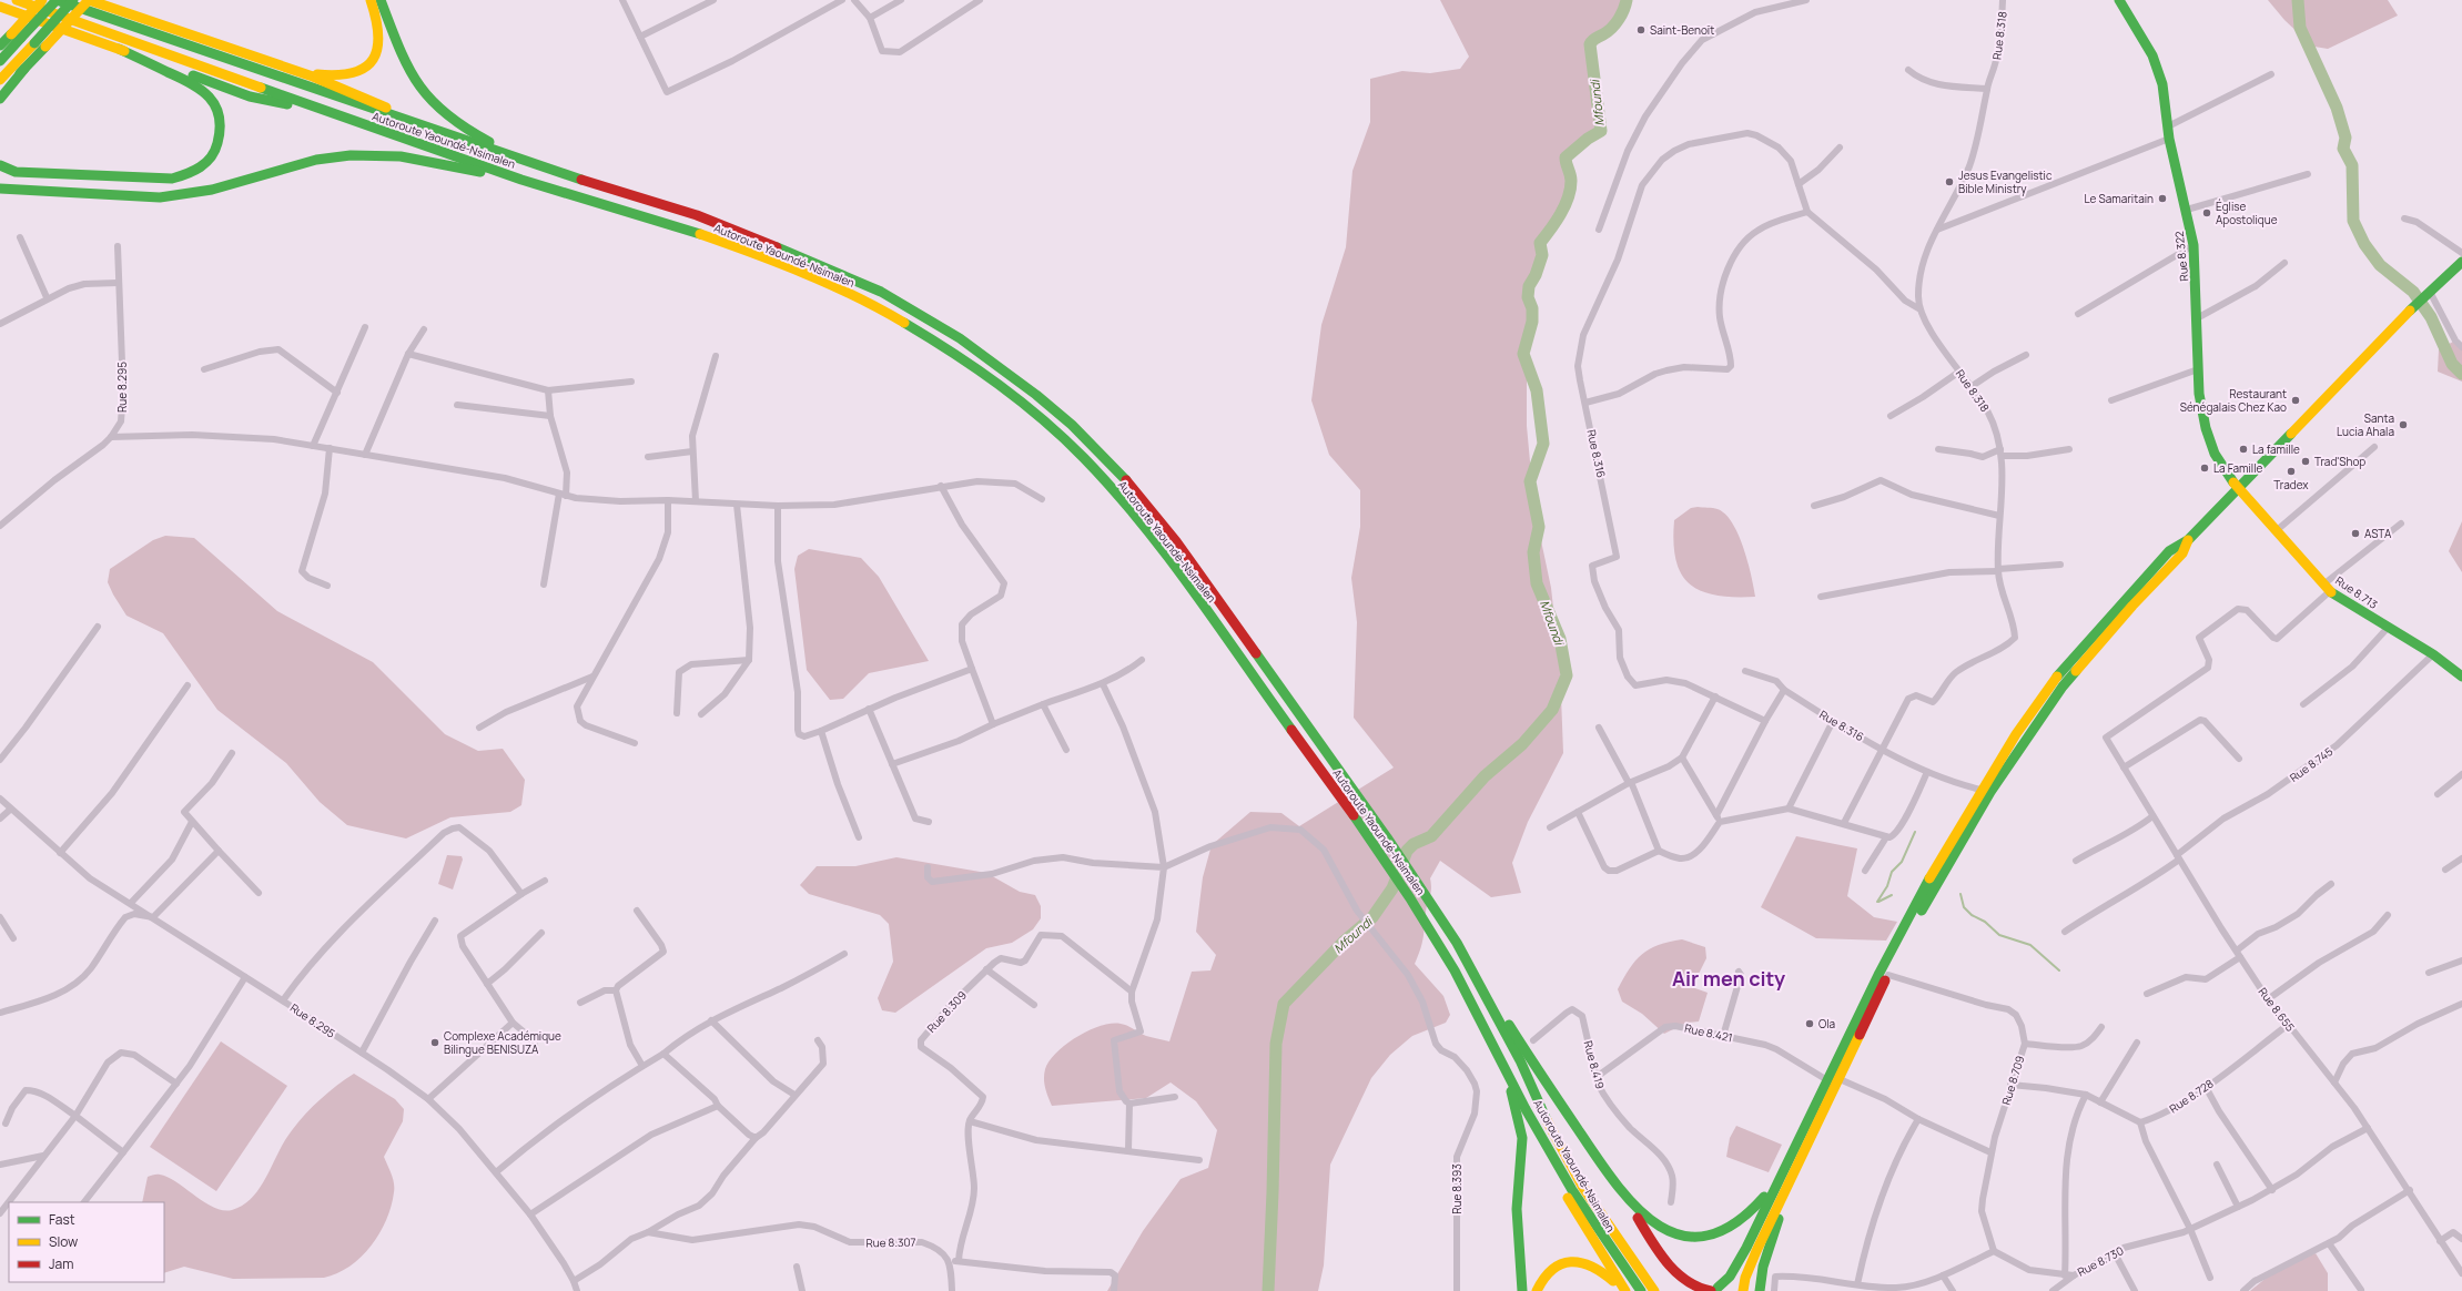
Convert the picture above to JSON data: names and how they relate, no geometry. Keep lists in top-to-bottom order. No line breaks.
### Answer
{"streets":{"main road":["Autoroute Yaoundé-Nsimalen","Rue 8.322","Rue 8.713"],"street":["Rue 8.318","Rue 8.295","Rue 8.316","Rue 8.745","Rue 8.655","Rue 8.309","Rue 8.421","Rue 8.419","Rue 8.709","Rue 8.728","Rue 8.393","Rue 8.307","Rue 8.730"]},"crossings":[["Rue 8.318","Rue 8.316"],["Rue 8.322","Rue 8.713"],["Rue 8.713","Rue 8.745"],["Rue 8.713","Rue 8.655"],["Rue 8.745","Rue 8.655"],["Rue 8.655","Rue 8.728"],["Rue 8.655","Rue 8.730"],["Rue 8.421","Rue 8.419"],["Rue 8.709","Rue 8.730"]],"districts":["Air men city"],"water":["Mfoundi"],"places":["Saint-Benoît","Jesus Evangelistic Bible Ministry","Le Samaritain","Église Apostolique","Restaurant Sénégalais Chez Kao","Santa Lucia Ahala","La famille","Trad'Shop","La Famille","Tradex","ASTA","Ola","Complexe Académique Bilingue BENISUZA"],"legend":["Fast","Slow","Jam"]}
